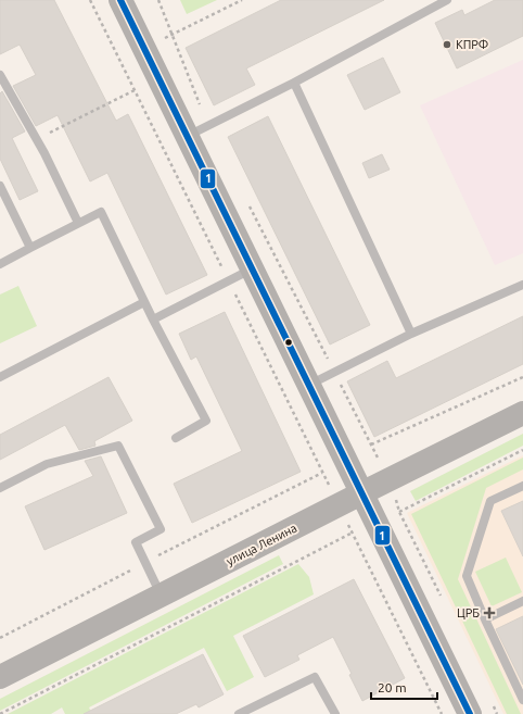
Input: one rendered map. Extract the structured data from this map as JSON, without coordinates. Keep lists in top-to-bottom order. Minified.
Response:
{"streets":{"main road":["улица Ленина"]},"places":{"other":["КПРФ"],"health":["ЦРБ"]},"lines":["transit line 1"],"scale_bar":"20 m"}
